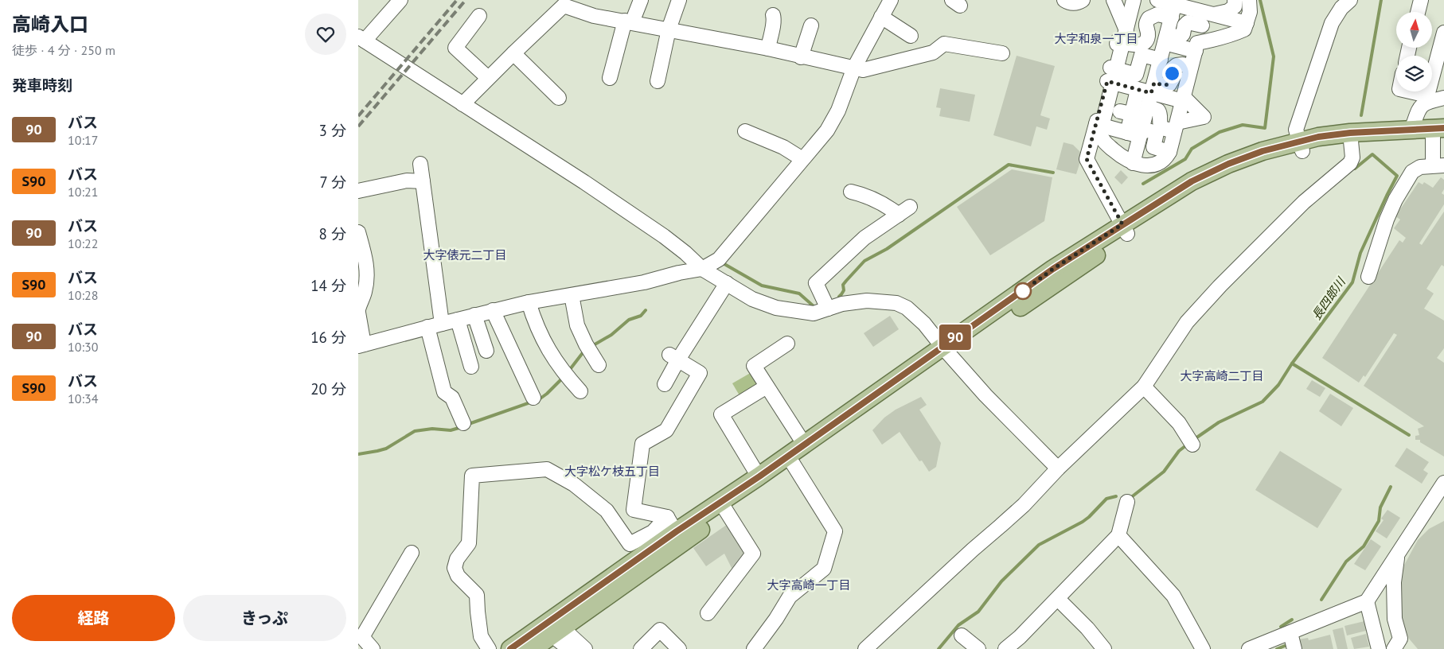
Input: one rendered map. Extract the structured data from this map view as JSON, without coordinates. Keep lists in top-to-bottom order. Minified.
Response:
{"districts":["大字和泉一丁目","大字俵元二丁目","大字高崎二丁目","大字松ケ枝五丁目","大字高崎一丁目"],"water":["長四郎川"],"lines":["bus line 90"],"north":"top","page":{"heading":[["高崎入口","徒歩 · 4 分 · 250 m"],"発車時刻"],"on_map":"90","list":[{"mark":"90","name":"バス","note":"10:17","value":"3 分"},{"mark":"S90","name":"バス","note":"10:21","value":"7 分"},{"mark":"90","name":"バス","note":"10:22","value":"8 分"},{"mark":"S90","name":"バス","note":"10:28","value":"14 分"},{"mark":"90","name":"バス","note":"10:30","value":"16 分"},{"mark":"S90","name":"バス","note":"10:34","value":"20 分"}],"buttons":["経路","きっぷ"]}}
